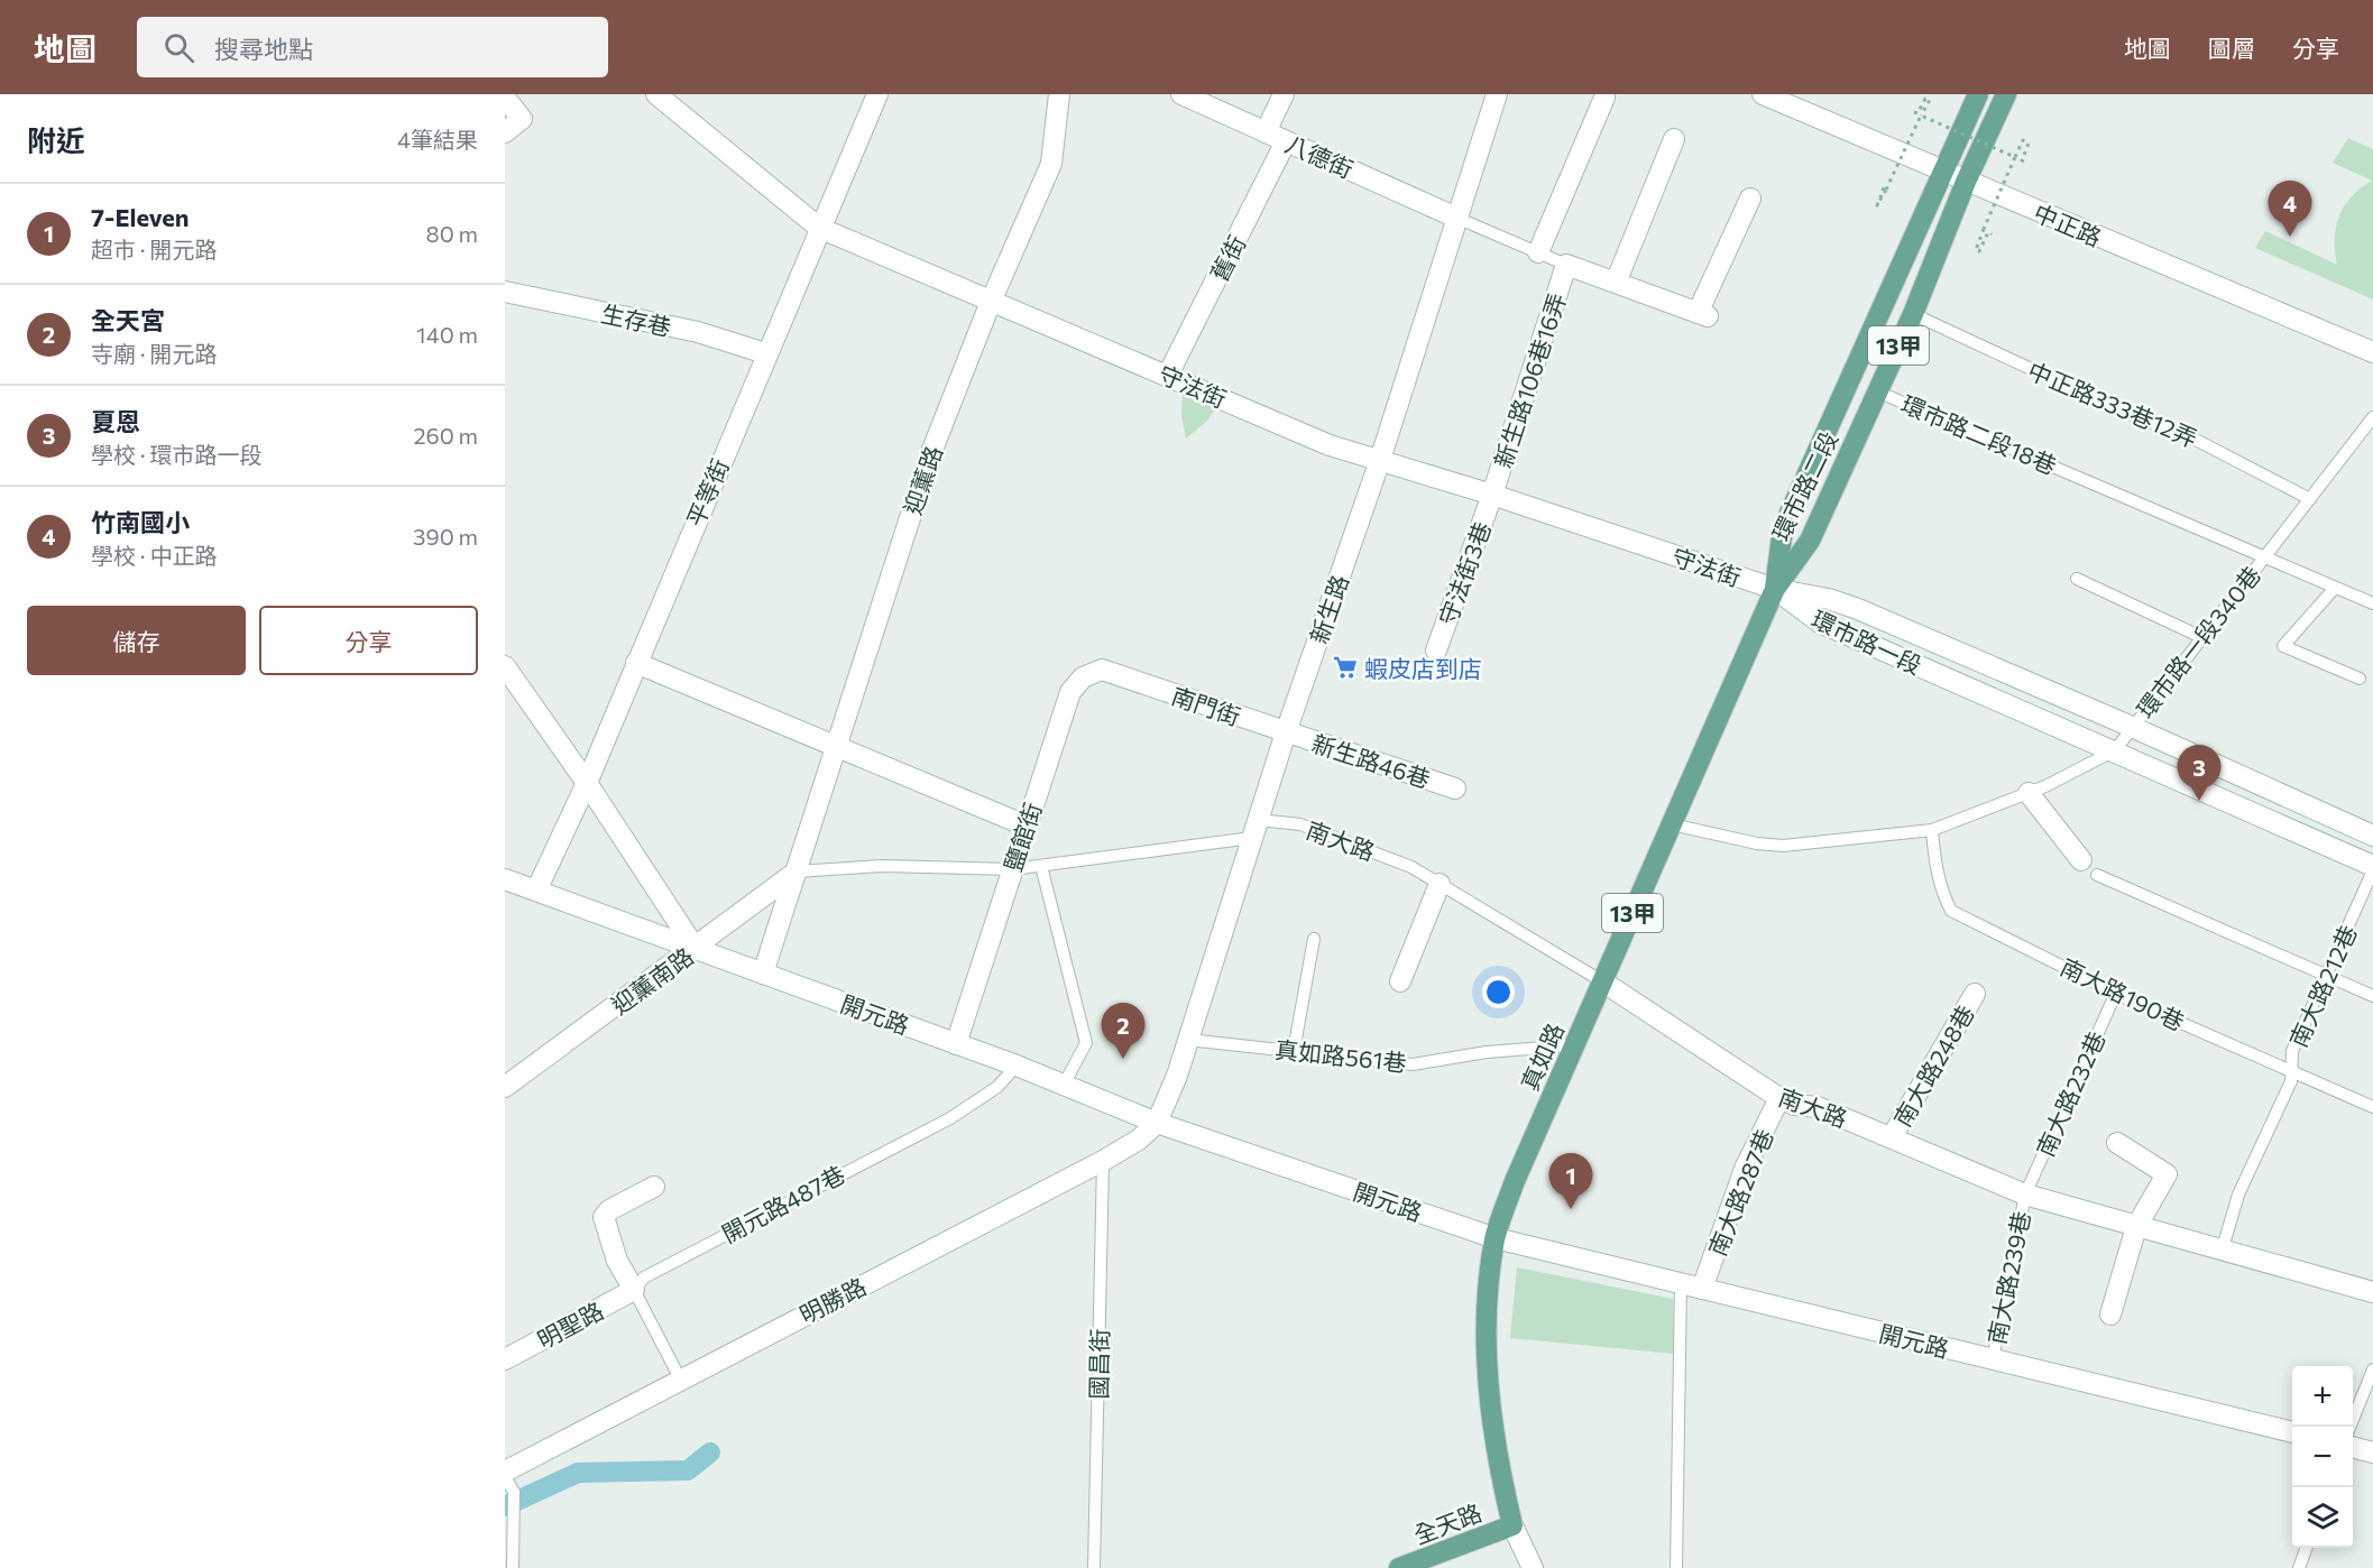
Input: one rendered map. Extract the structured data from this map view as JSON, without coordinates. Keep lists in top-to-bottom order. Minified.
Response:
{"streets":{"main road":["13甲","環市路二段","真如路","全天路"],"street":["八德街","中正路","舊街","生存巷","新生路106巷16弄","守法街","迎薰路","平等街","守法街3巷","新生路","環市路一段","南門街","新生路46巷","鹽館街","南大路","迎薰南路","開元路","南大路248巷","南大路287巷","明勝路","明聖路"],"lane":["中正路333巷12弄","環市路二段18巷","環市路一段340巷","南大路212巷","南大路190巷","真如路561巷","南大路232巷","開元路487巷","南大路239巷","國昌街"]},"crossings":[["八德街","舊街"],["八德街","新生路"],["中正路","環市路二段"],["舊街","守法街"],["生存巷","平等街"],["新生路106巷16弄","守法街"],["新生路106巷16弄","守法街3巷"],["守法街","迎薰路"],["守法街","環市路二段"],["守法街","平等街"],["守法街","守法街3巷"],["守法街","新生路"],["守法街","環市路一段"],["守法街","真如路"],["中正路333巷12弄","環市路二段"],["中正路333巷12弄","環市路一段340巷"],["環市路二段18巷","環市路二段"],["環市路二段18巷","環市路一段340巷"],["迎薰路","南大路"],["迎薰路","迎薰南路"],["迎薰路","開元路"],["環市路二段","環市路一段"],["環市路二段","真如路"],["平等街","開元路"],["新生路","南門街"],["新生路","新生路46巷"],["新生路","南大路"],["新生路","開元路"],["新生路","真如路561巷"],["新生路","明勝路"],["環市路一段","環市路一段340巷"],["環市路一段","南大路212巷"],["環市路一段","真如路"],["南門街","新生路46巷"],["南門街","鹽館街"],["鹽館街","南大路"],["鹽館街","開元路"],["南大路","迎薰南路"],["南大路","南大路212巷"],["南大路","真如路"],["南大路","南大路248巷"],["南大路","南大路232巷"],["南大路","南大路287巷"],["南大路","南大路239巷"],["迎薰南路","開元路"],["南大路212巷","南大路190巷"],["南大路190巷","南大路232巷"],["開元路","真如路"],["開元路","南大路287巷"],["開元路","開元路487巷"],["開元路","南大路239巷"],["開元路","明勝路"],["真如路561巷","真如路"],["真如路","全天路"],["南大路232巷","南大路239巷"],["開元路487巷","明聖路"],["明勝路","國昌街"]],"places":{"supermarket":["蝦皮店到店"]},"page":{"header":"地圖","search":"搜尋地點","nav":["地圖","圖層","分享"],"heading":["附近","4筆結果"],"pins":["4","3","2","1"],"list":[{"mark":"1","name":"7-Eleven","note":"超市 · 開元路","value":"80 m"},{"mark":"2","name":"全天宮","note":"寺廟 · 開元路","value":"140 m"},{"mark":"3","name":"夏恩","note":"學校 · 環市路一段","value":"260 m"},{"mark":"4","name":"竹南國小","note":"學校 · 中正路","value":"390 m"}],"buttons":["儲存","分享"],"map_buttons":["+","−"]}}
